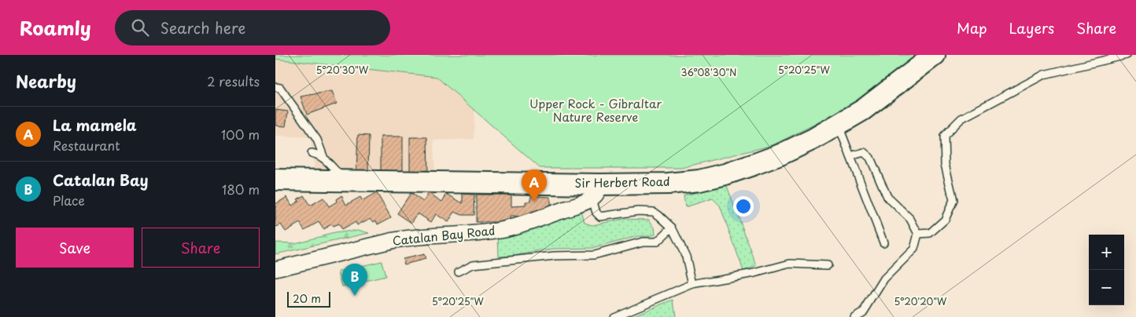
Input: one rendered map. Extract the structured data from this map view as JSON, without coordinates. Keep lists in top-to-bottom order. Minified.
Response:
{"streets":{"main road":["Sir Herbert Road"],"street":["Catalan Bay Road"]},"crossings":[["Sir Herbert Road","Catalan Bay Road"]],"parks":["Upper Rock - Gibraltar Nature Reserve"],"scale_bar":"20 m","page":{"header":"Roamly","search":"Search here","nav":["Map","Layers","Share"],"heading":["Nearby","2 results"],"list":[{"mark":"A","name":"La mamela","note":"Restaurant","value":"100 m"},{"mark":"B","name":"Catalan Bay","note":"Place","value":"180 m"}],"pins":["A","B"],"buttons":["Save","Share"],"map_buttons":["+","−"],"scale":"20 m"},"coordinates":["5°20'25\"W","5°20'30\"W","36°08'30\"N","5°20'20\"W"]}
